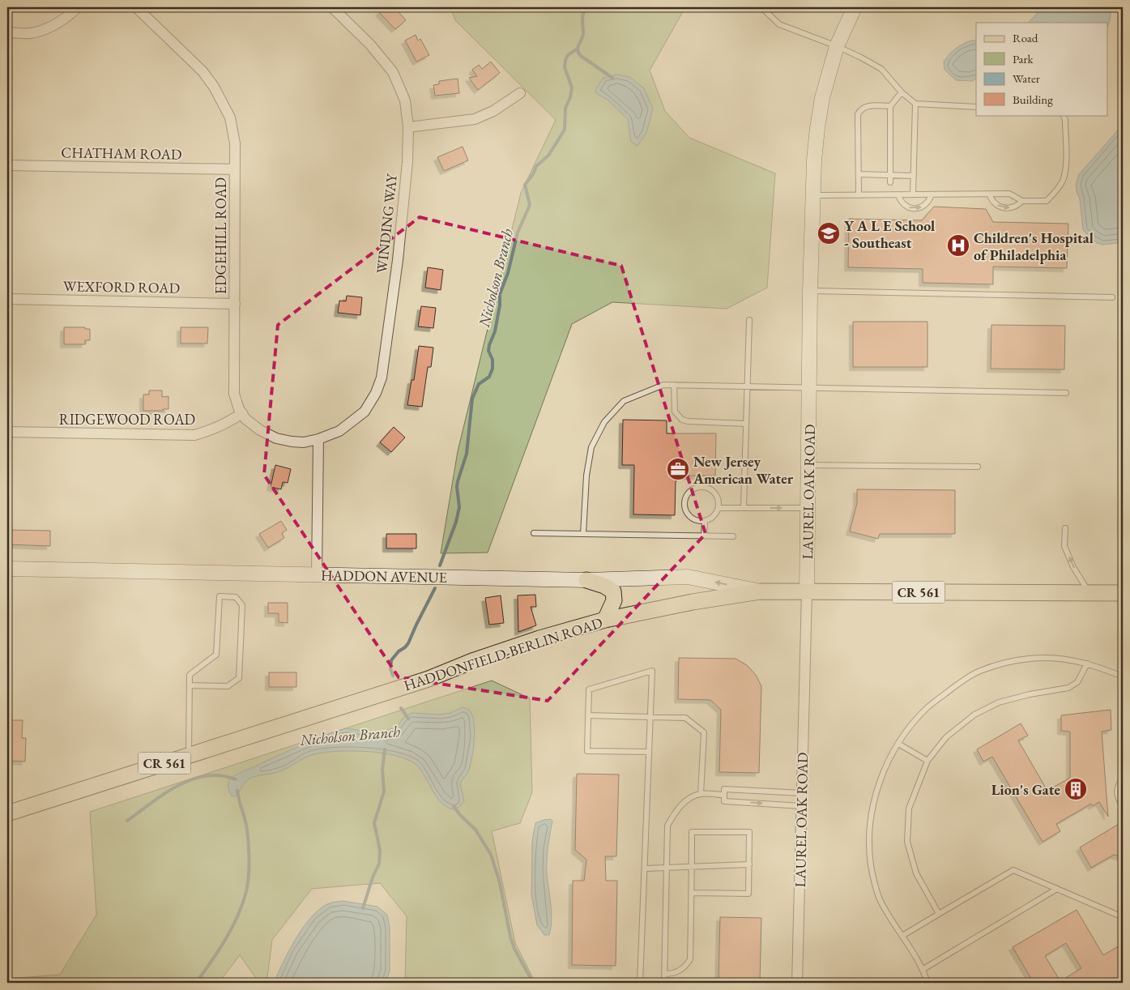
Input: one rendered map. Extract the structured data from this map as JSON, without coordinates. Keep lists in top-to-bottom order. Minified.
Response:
{"streets":{"main road":["CR 561","HADDONFIELD-BERLIN ROAD"],"street":["CHATHAM ROAD","WINDING WAY","EDGEHILL ROAD","WEXFORD ROAD","RIDGEWOOD ROAD","LAUREL OAK ROAD","HADDON AVENUE"]},"crossings":[["CHATHAM ROAD","EDGEHILL ROAD"],["WINDING WAY","EDGEHILL ROAD"],["EDGEHILL ROAD","WEXFORD ROAD"],["EDGEHILL ROAD","RIDGEWOOD ROAD"],["LAUREL OAK ROAD","HADDONFIELD-BERLIN ROAD"],["HADDON AVENUE","HADDONFIELD-BERLIN ROAD"],["CR 561","HADDONFIELD-BERLIN ROAD"]],"water":["Nicholson Branch"],"places":{"school or university":["Y A L E School - Southeast"],"hospital":["Children's Hospital of Philadelphia"],"office":["New Jersey American Water"],"building":["Lion's Gate"]},"legend":["Road","Park","Water","Building"]}
